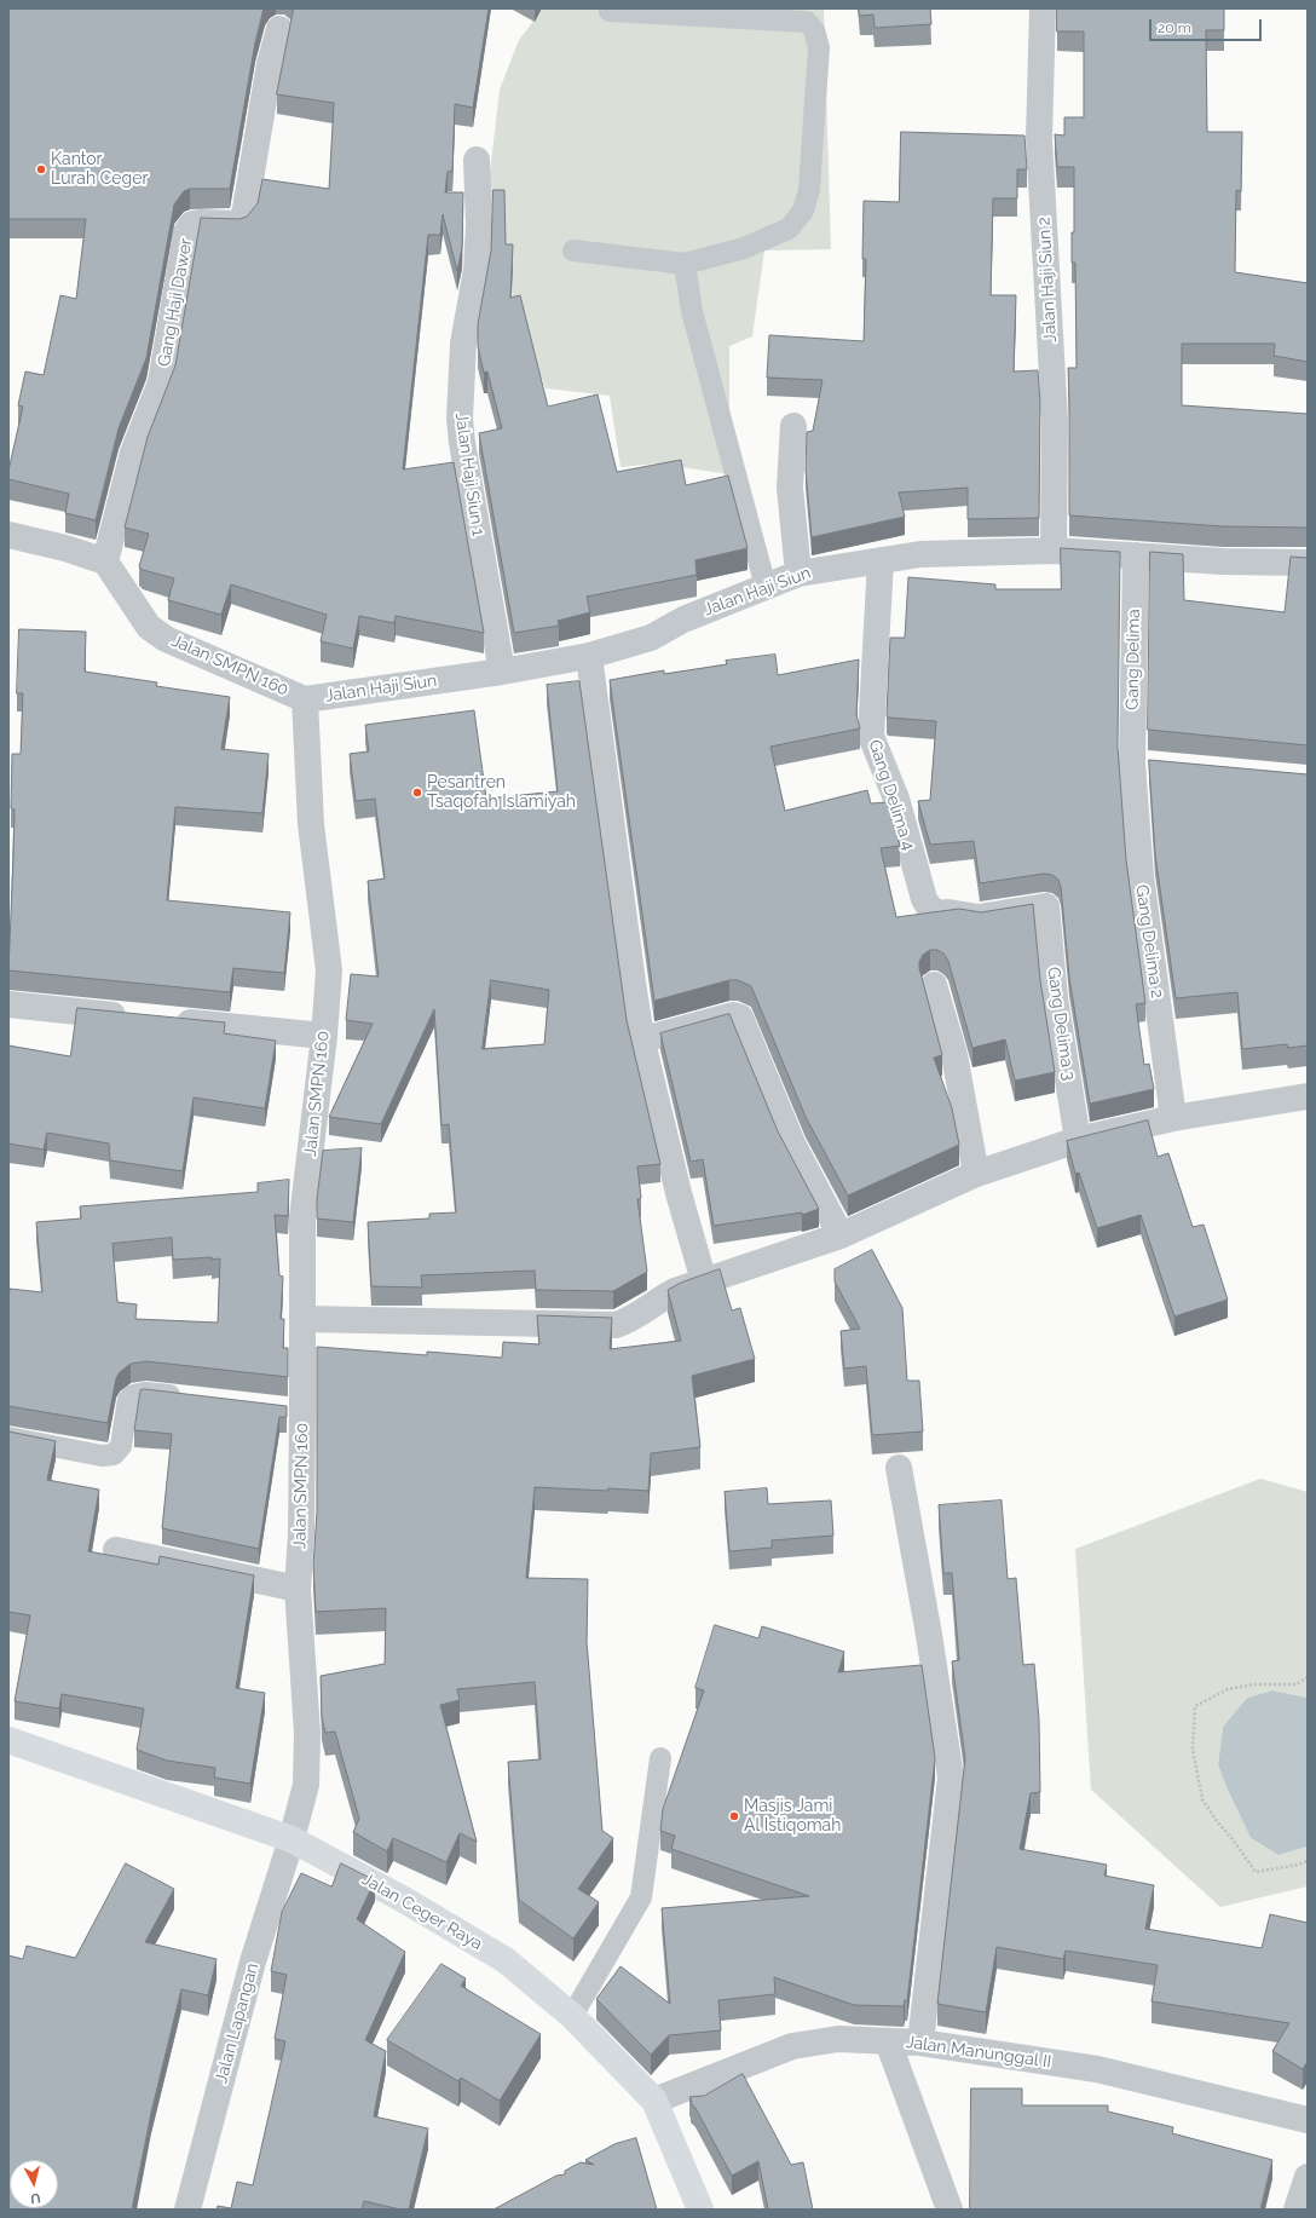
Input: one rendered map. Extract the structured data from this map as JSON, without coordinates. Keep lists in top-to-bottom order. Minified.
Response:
{"streets":{"main road":["Jalan Ceger Raya"],"street":["Jalan Haji Siun 2","Gang Haji Dawer","Jalan Haji Siun 1","Jalan Haji Siun","Gang Delima","Jalan SMPN 160","Gang Delima 4","Gang Delima 2","Gang Delima 3","Jalan Lapangan","Jalan Manunggal II"]},"crossings":[["Jalan Haji Siun 2","Jalan Haji Siun"],["Gang Haji Dawer","Jalan SMPN 160"],["Jalan Haji Siun 1","Jalan Haji Siun"],["Jalan Haji Siun","Gang Delima"],["Jalan Haji Siun","Jalan SMPN 160"],["Jalan Haji Siun","Gang Delima 4"],["Gang Delima","Gang Delima 2"],["Jalan SMPN 160","Jalan Ceger Raya"],["Jalan SMPN 160","Jalan Lapangan"],["Gang Delima 4","Gang Delima 3"],["Jalan Ceger Raya","Jalan Lapangan"],["Jalan Ceger Raya","Jalan Manunggal II"]],"places":["Kantor Lurah Ceger","Pesantren Tsaqofah Islamiyah","Masjis Jami Al Istiqomah"],"scale_bar":"20 m","north":"bottom"}
